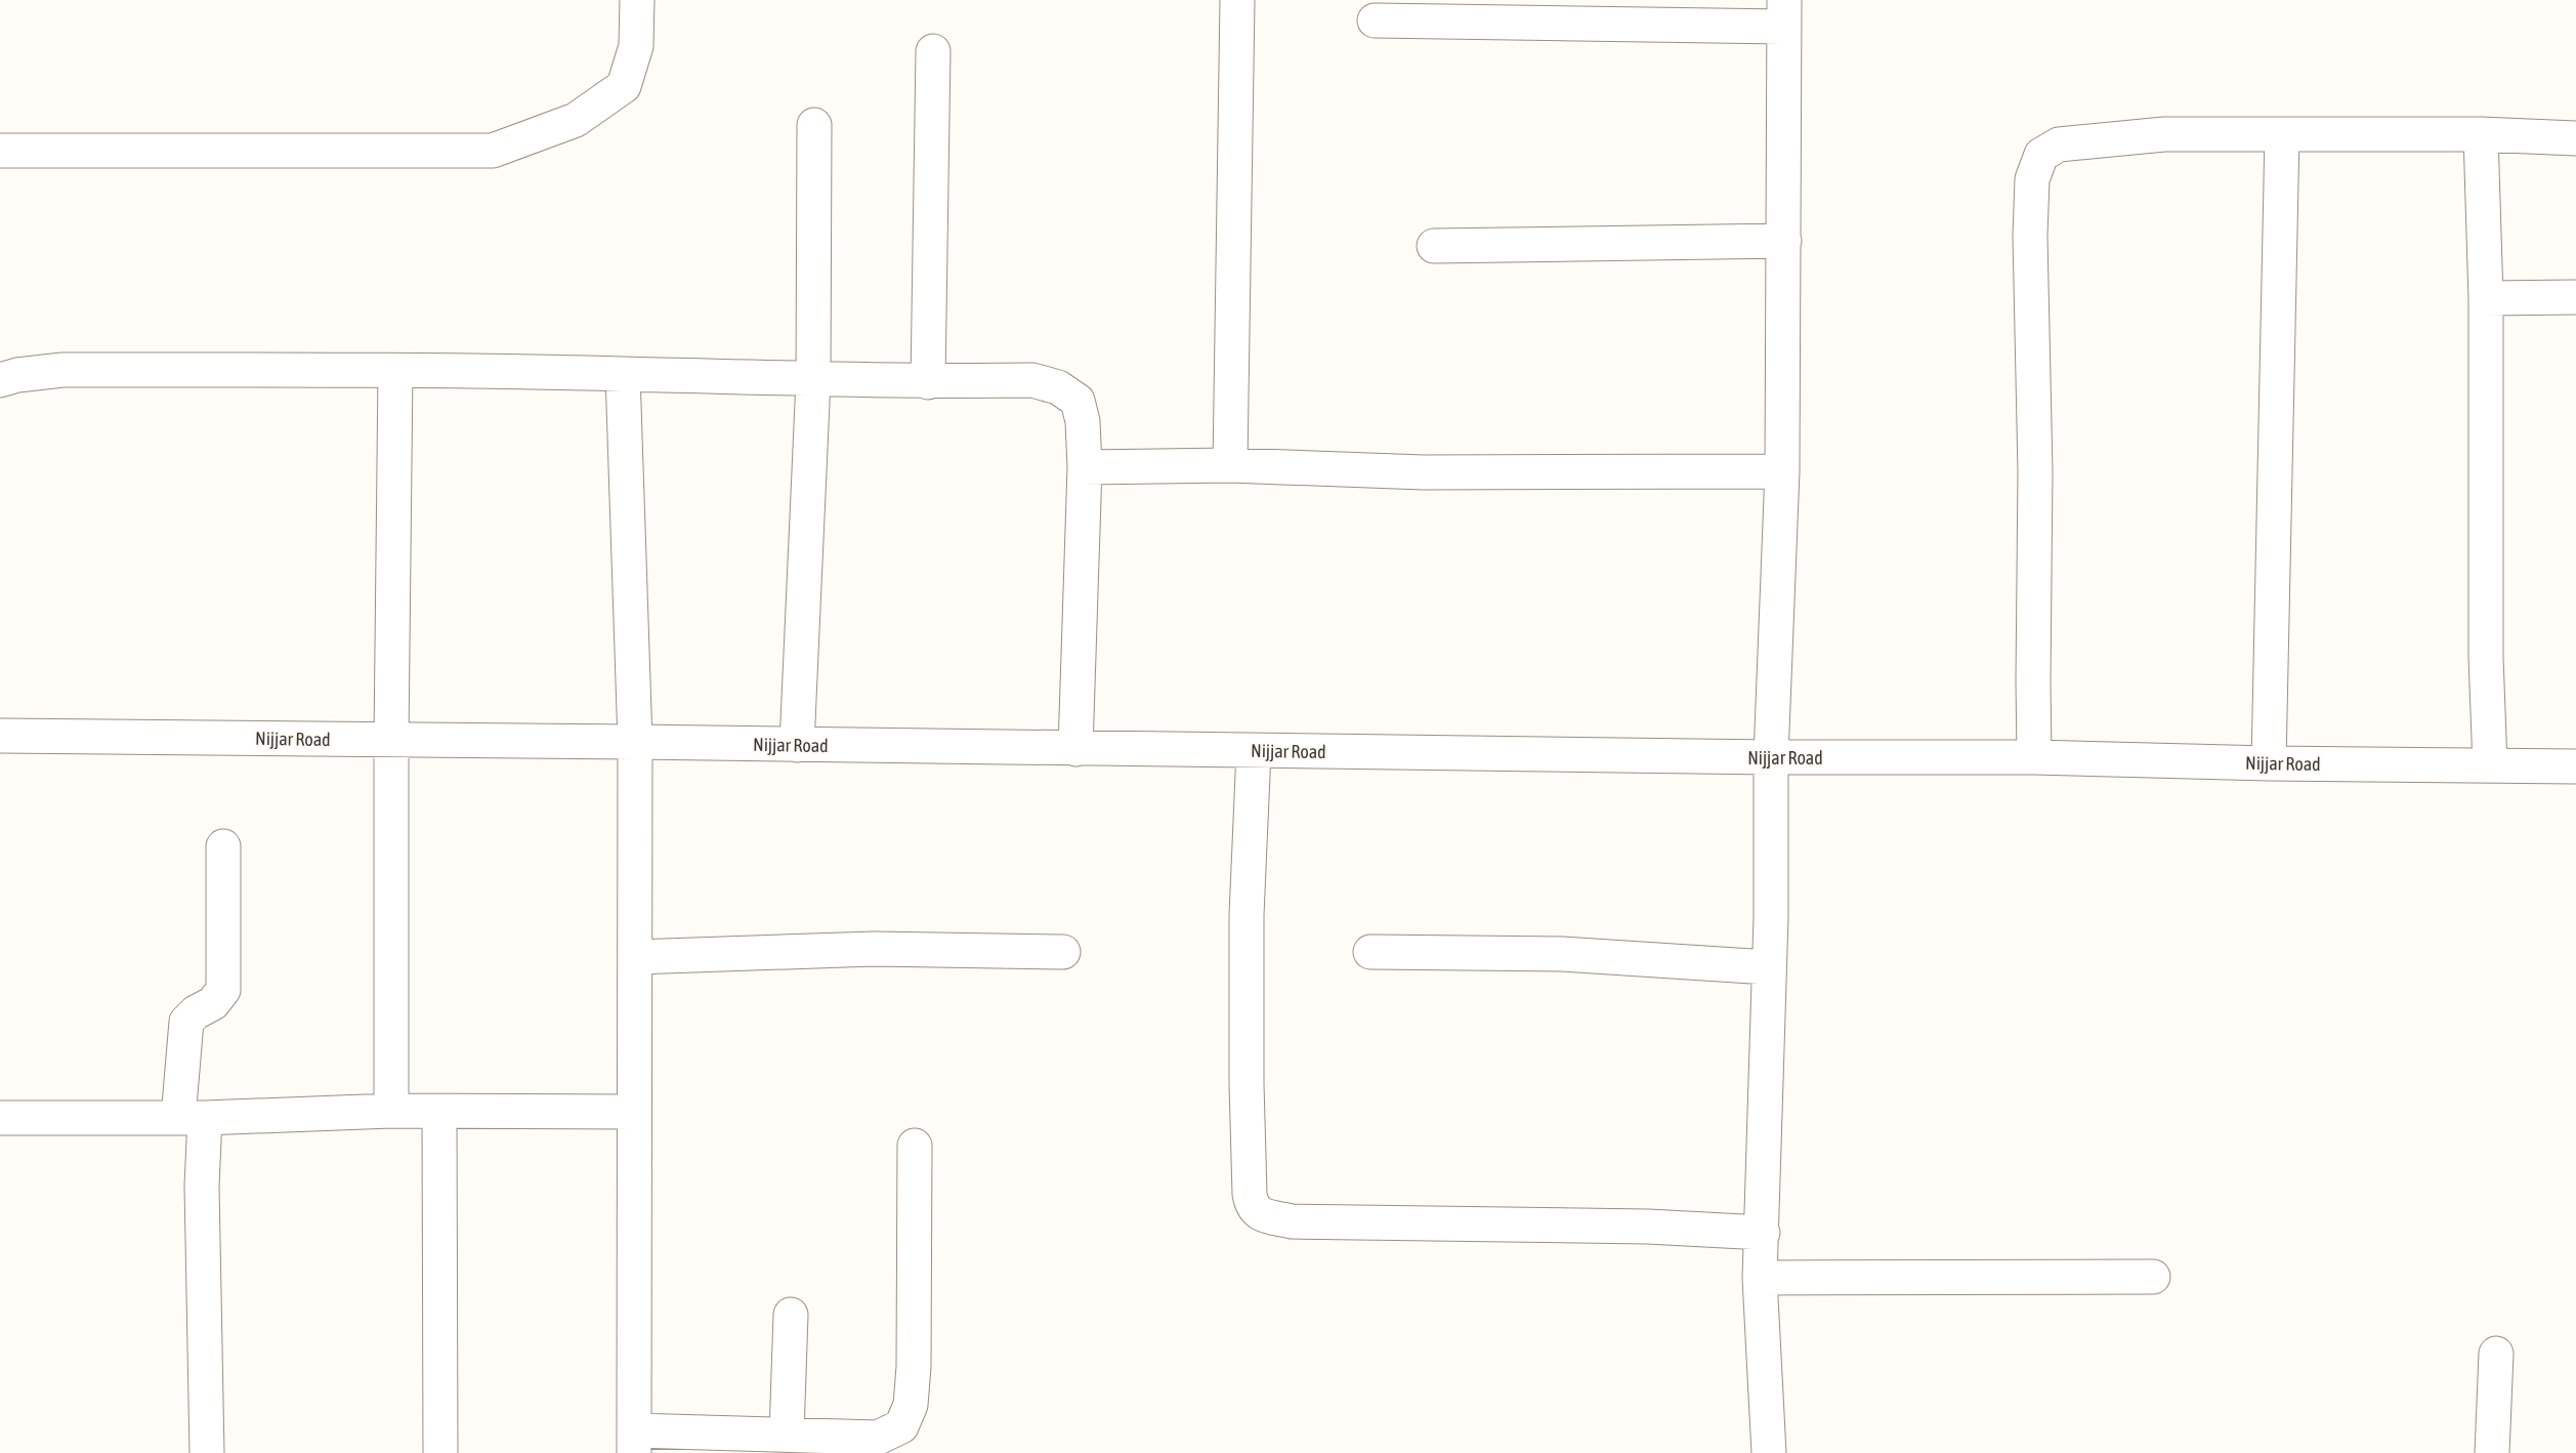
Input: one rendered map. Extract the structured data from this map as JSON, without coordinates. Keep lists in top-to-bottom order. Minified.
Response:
{"streets":{"street":["Nijjar Road"]}}
